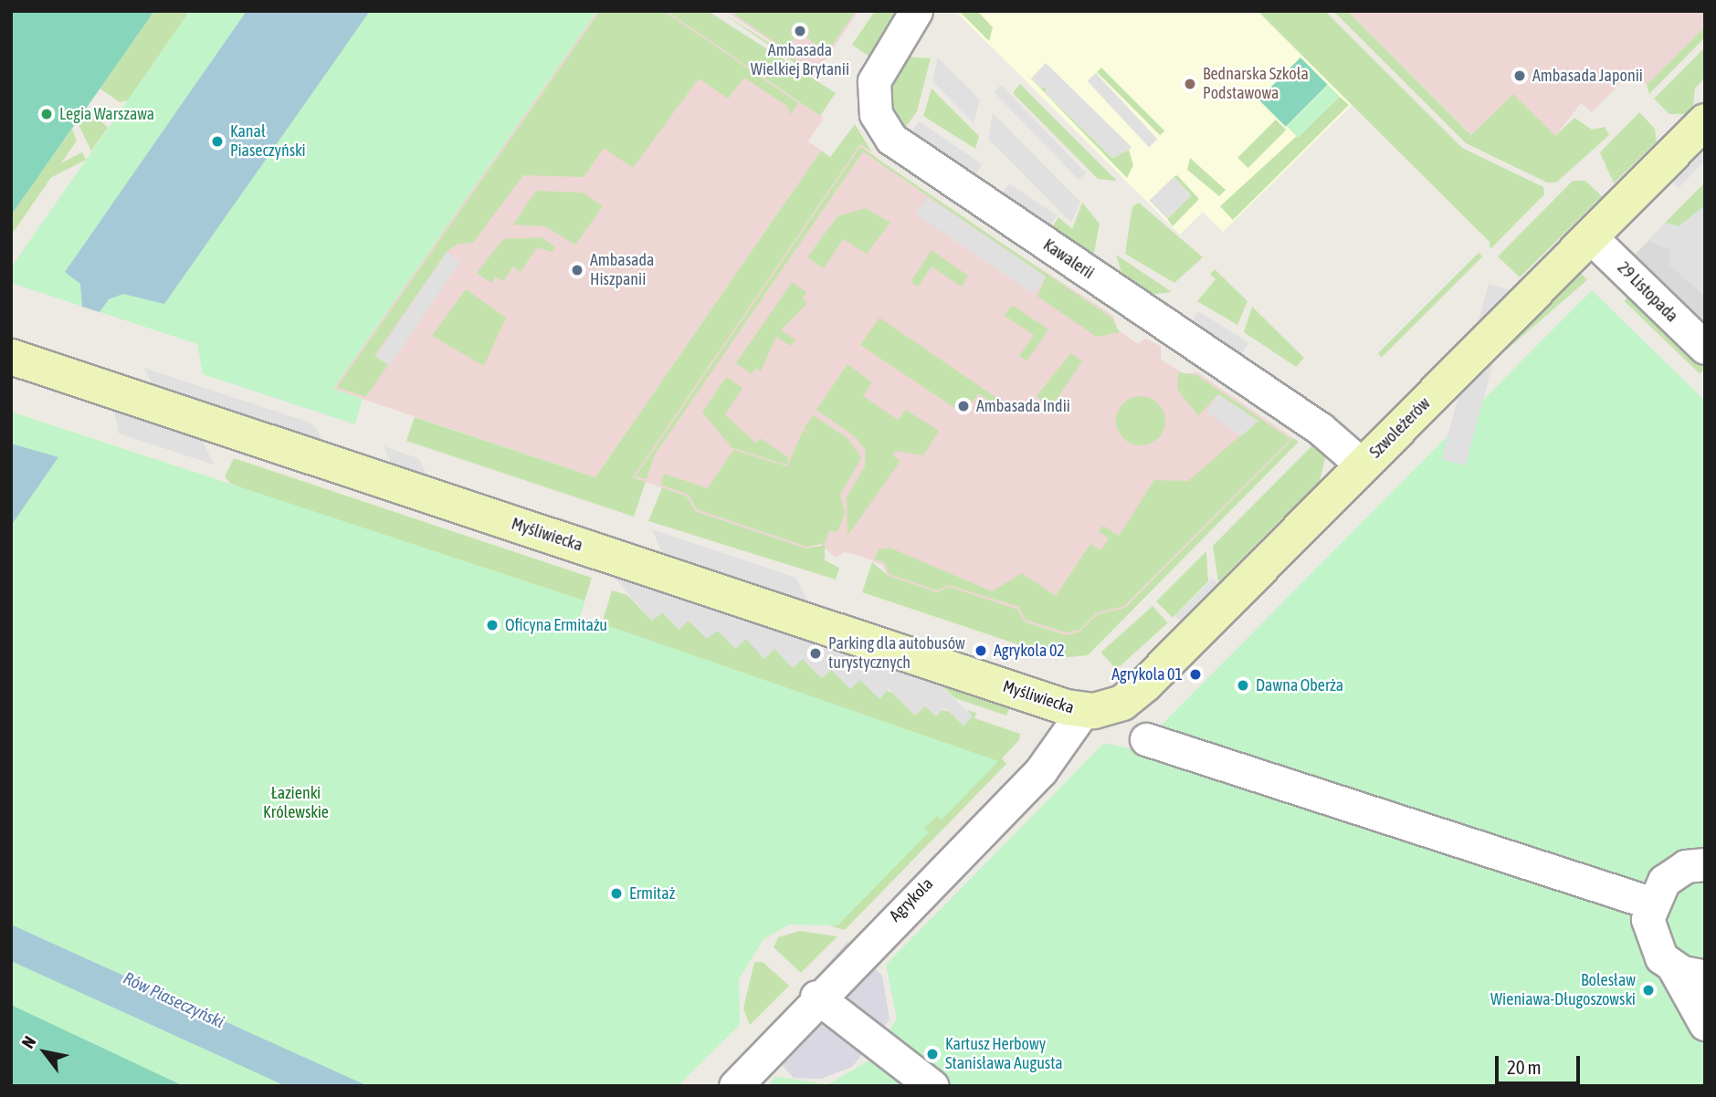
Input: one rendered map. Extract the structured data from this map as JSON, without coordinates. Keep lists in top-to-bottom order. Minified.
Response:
{"streets":{"street":["Kawalerii","29 Listopada","Szwoleżerów","Myśliwiecka","Agrykola"]},"crossings":[["Kawalerii","Szwoleżerów"],["29 Listopada","Szwoleżerów"],["Szwoleżerów","Myśliwiecka"],["Szwoleżerów","Agrykola"],["Myśliwiecka","Agrykola"]],"water":["Rów Piaseczyński"],"parks":["Łazienki Królewskie"],"places":["Ambasada Wielkiej Brytanii","Ambasada Japonii","Bednarska Szkoła Podstawowa","Legia Warszawa","Kanał Piaseczyński","Ambasada Hiszpanii","Ambasada Indii","Oficyna Ermitażu","Agrykola 02","Parking dla autobusów turystycznych","Agrykola 01","Dawna Oberża","Ermitaż","Bolesław Wieniawa-Długoszowski","Kartusz Herbowy Stanisława Augusta"],"scale_bar":"20 m","north":"top left"}
